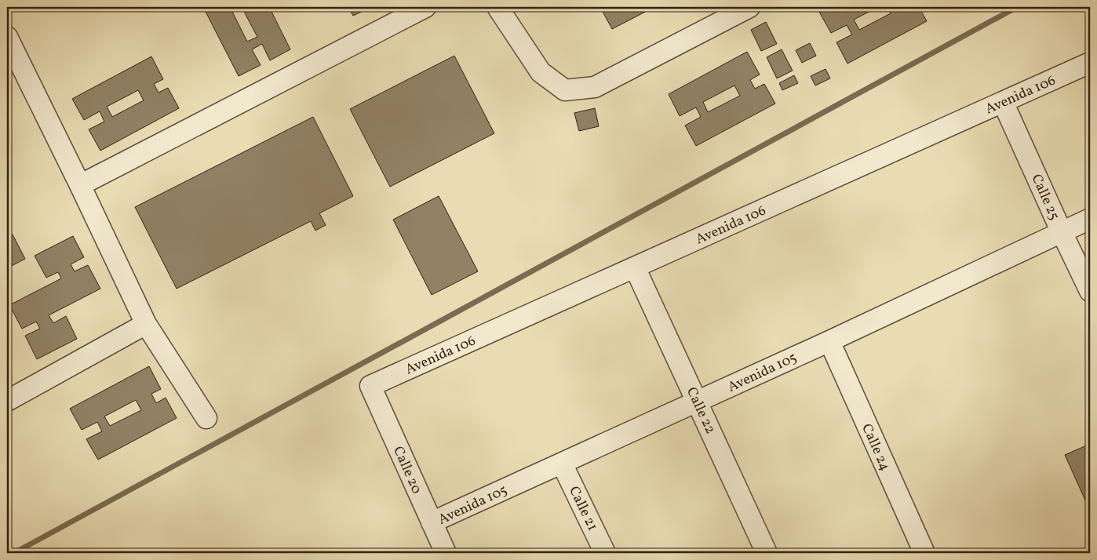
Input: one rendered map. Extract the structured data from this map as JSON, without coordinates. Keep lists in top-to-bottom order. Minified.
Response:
{"streets":{"street":["Avenida 106","Calle 25","Avenida 105","Calle 22","Calle 24","Calle 20","Calle 21"]},"crossings":[["Avenida 106","Calle 25"],["Avenida 106","Calle 22"],["Avenida 106","Calle 20"],["Calle 25","Avenida 105"],["Avenida 105","Calle 22"],["Avenida 105","Calle 24"],["Avenida 105","Calle 20"],["Avenida 105","Calle 21"]]}
